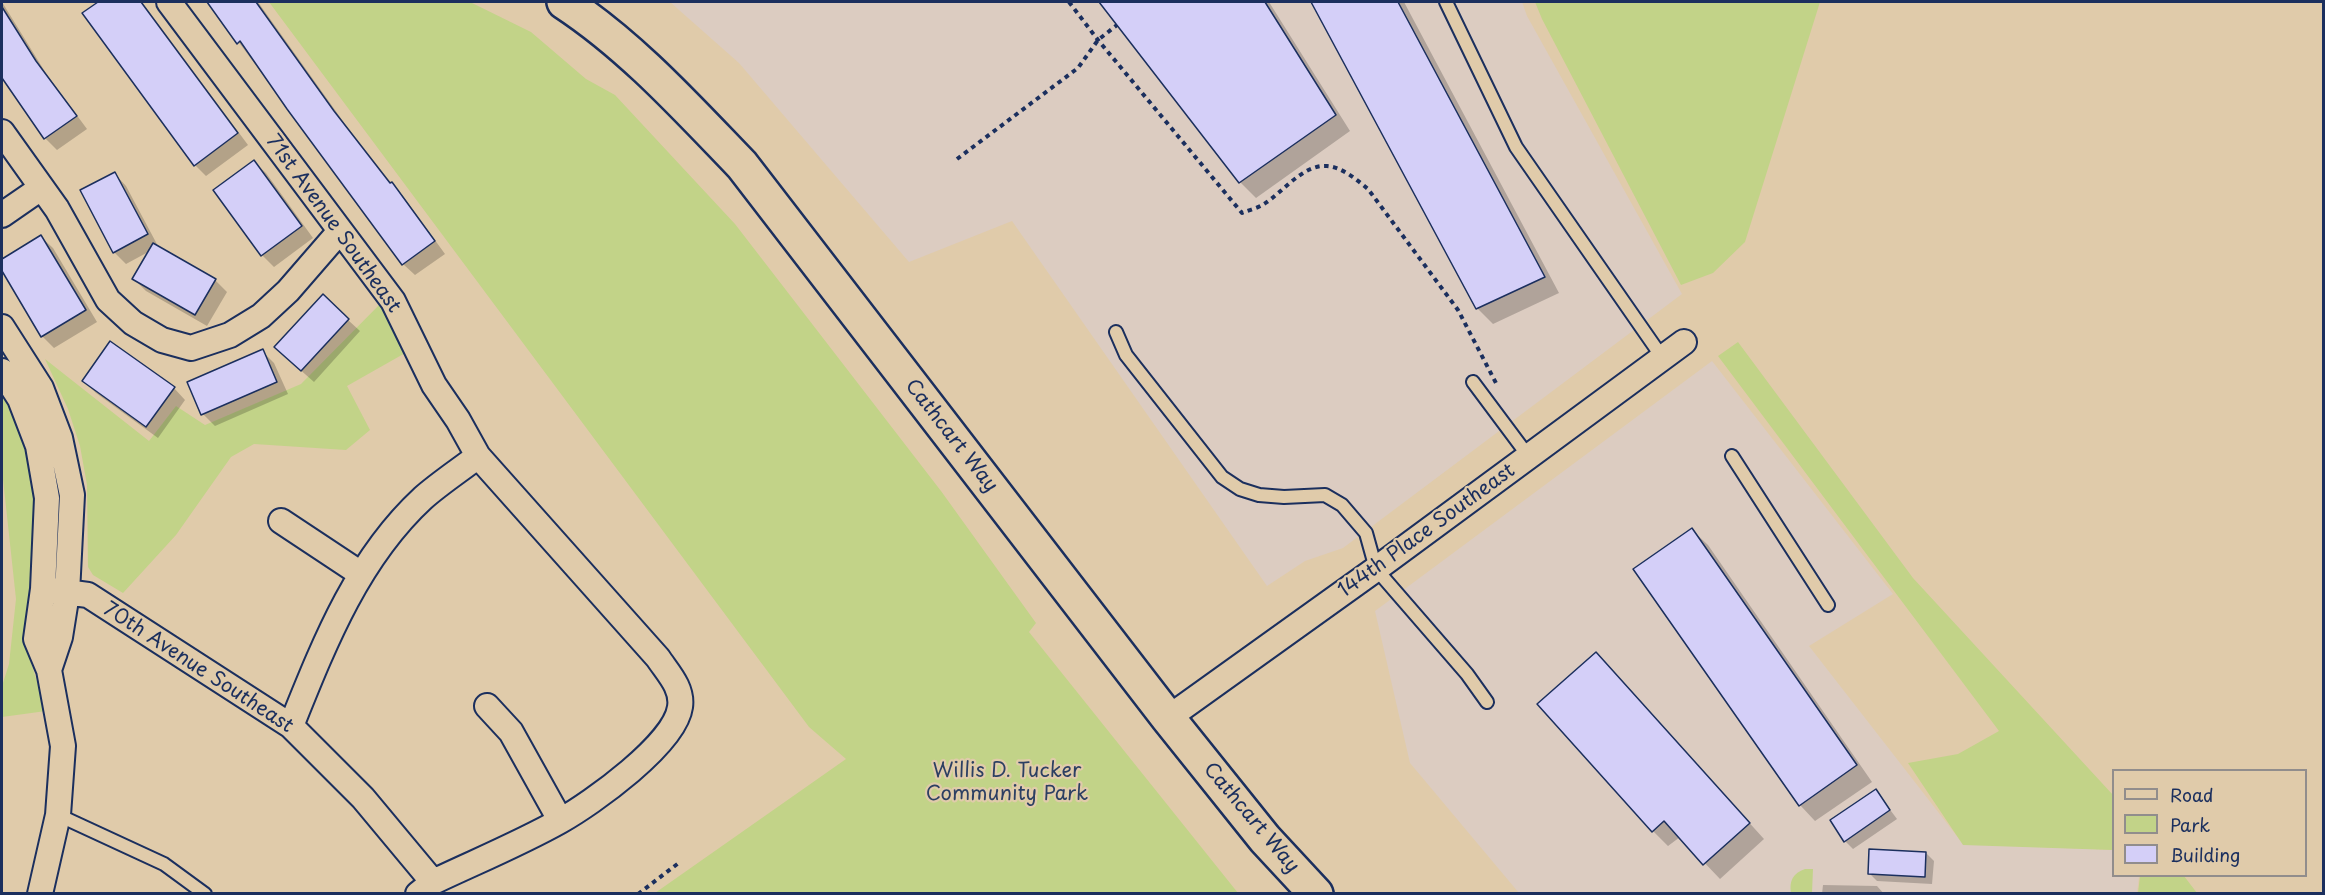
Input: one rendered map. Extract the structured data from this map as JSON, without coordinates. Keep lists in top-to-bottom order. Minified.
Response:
{"streets":{"main road":["Cathcart Way"],"street":["71st Avenue Southeast","144th Place Southeast","70th Avenue Southeast"]},"crossings":[["Cathcart Way","144th Place Southeast"]],"parks":["Willis D. Tucker Community Park"],"legend":["Road","Park","Building"]}
